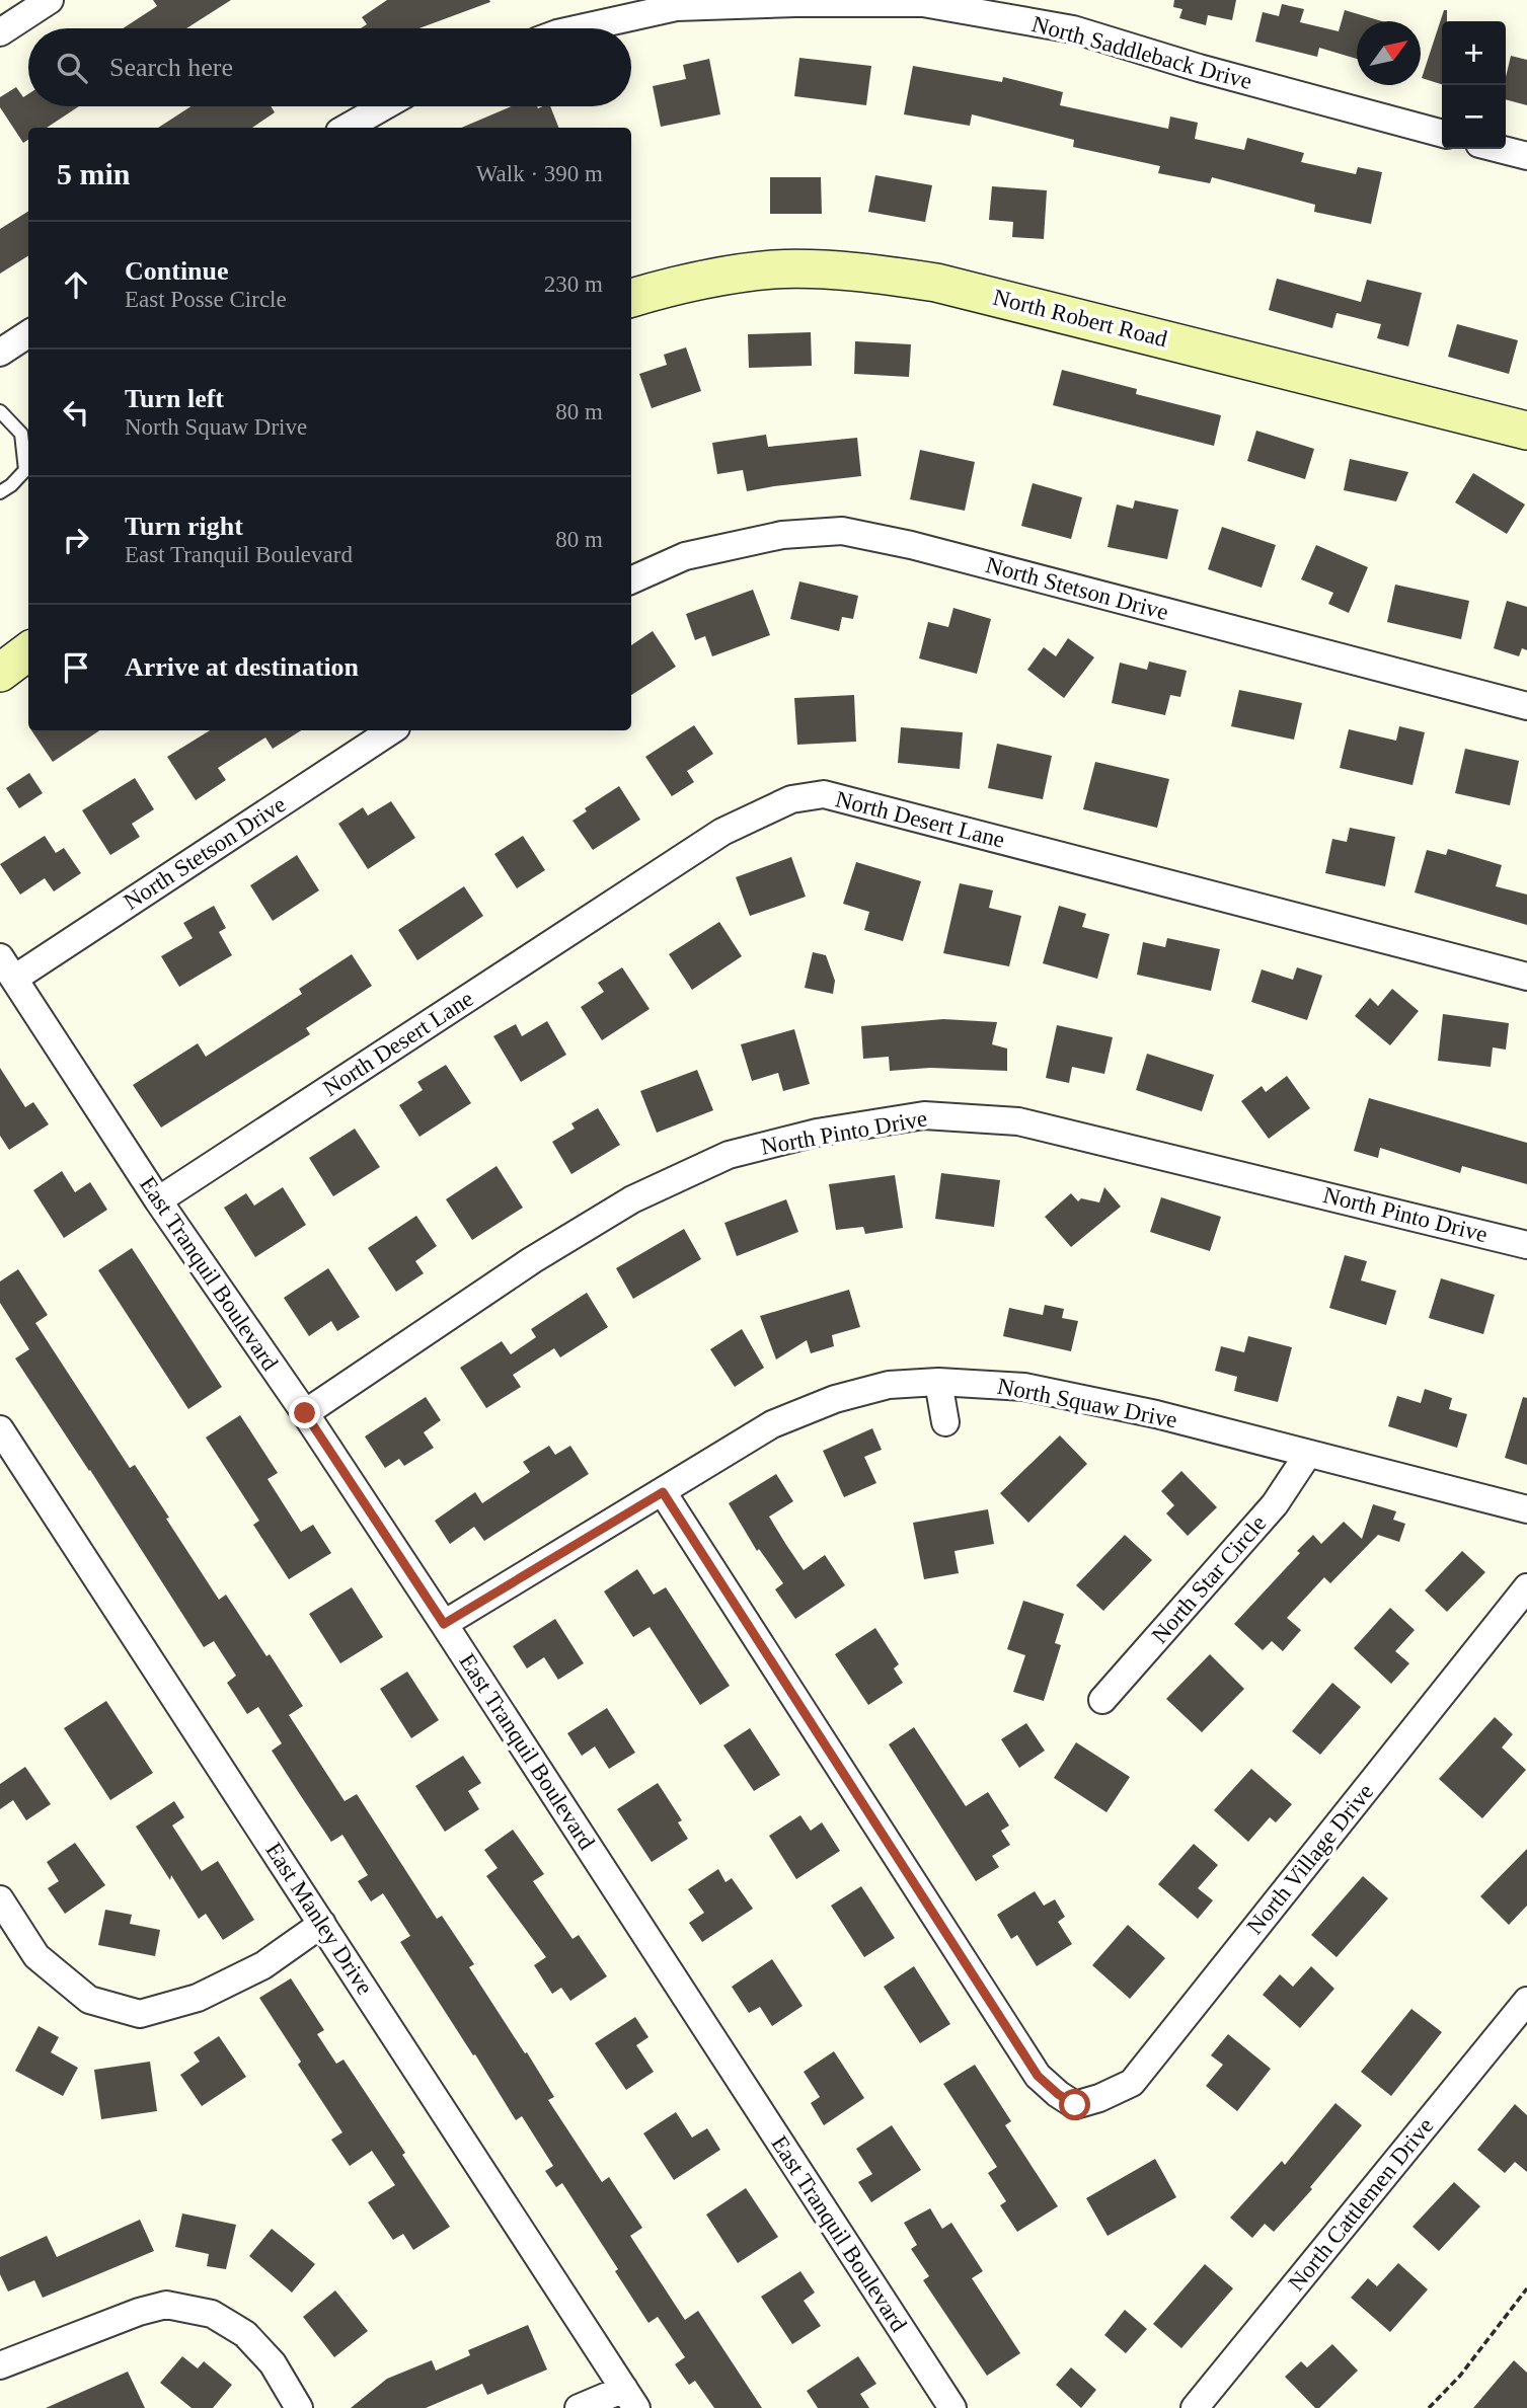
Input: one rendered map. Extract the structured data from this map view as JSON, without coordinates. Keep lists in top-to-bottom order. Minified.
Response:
{"streets":{"main road":["North Robert Road"],"street":["North Saddleback Drive","North Stetson Drive","North Desert Lane","North Pinto Drive","East Tranquil Boulevard","North Squaw Drive","North Star Circle","North Village Drive","East Manley Drive","North Cattlemen Drive"]},"crossings":[["North Stetson Drive","East Tranquil Boulevard"],["North Desert Lane","East Tranquil Boulevard"],["North Pinto Drive","East Tranquil Boulevard"],["East Tranquil Boulevard","North Squaw Drive"],["North Squaw Drive","North Star Circle"],["North Squaw Drive","North Village Drive"]],"north":"top right","page":{"map_buttons":["+","−"],"search":"Search here","heading":["5 min","Walk · 390 m"],"list":[["Continue","East Posse Circle","230 m"],["Turn left","North Squaw Drive","80 m"],["Turn right","East Tranquil Boulevard","80 m"],"Arrive at destination"]}}
